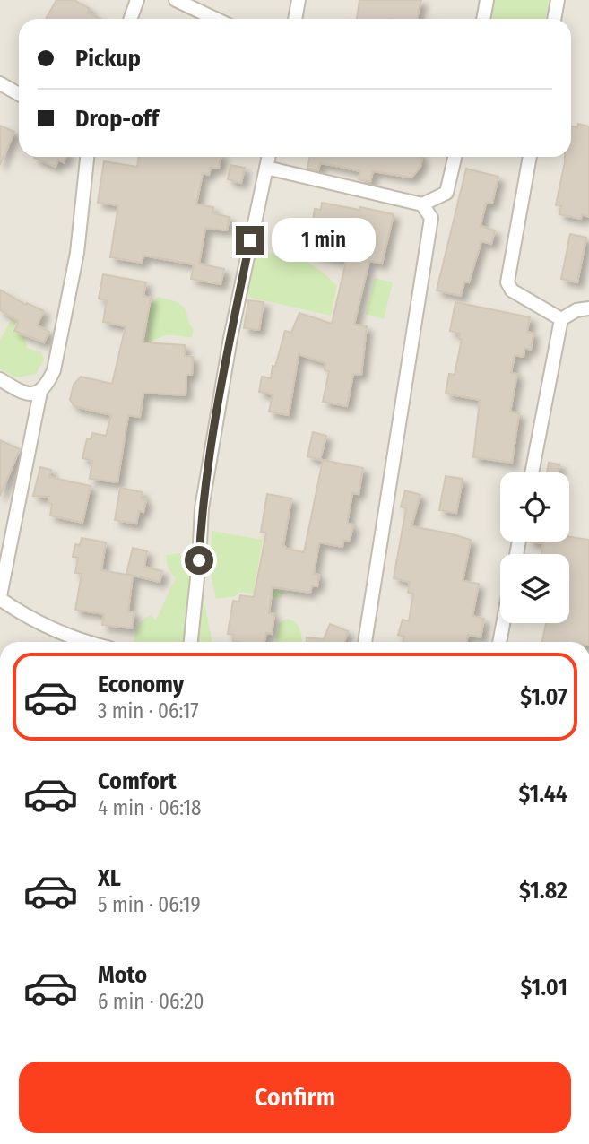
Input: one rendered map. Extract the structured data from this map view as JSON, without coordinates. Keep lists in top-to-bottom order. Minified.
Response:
{"page":{"banner":["Pickup","Drop-off"],"bubble":"1 min","list":[{"name":"Economy","note":"3 min · 06:17","value":"$1.07"},{"name":"Comfort","note":"4 min · 06:18","value":"$1.44"},{"name":"XL","note":"5 min · 06:19","value":"$1.82"},{"name":"Moto","note":"6 min · 06:20","value":"$1.01"}],"buttons":"Confirm"}}
